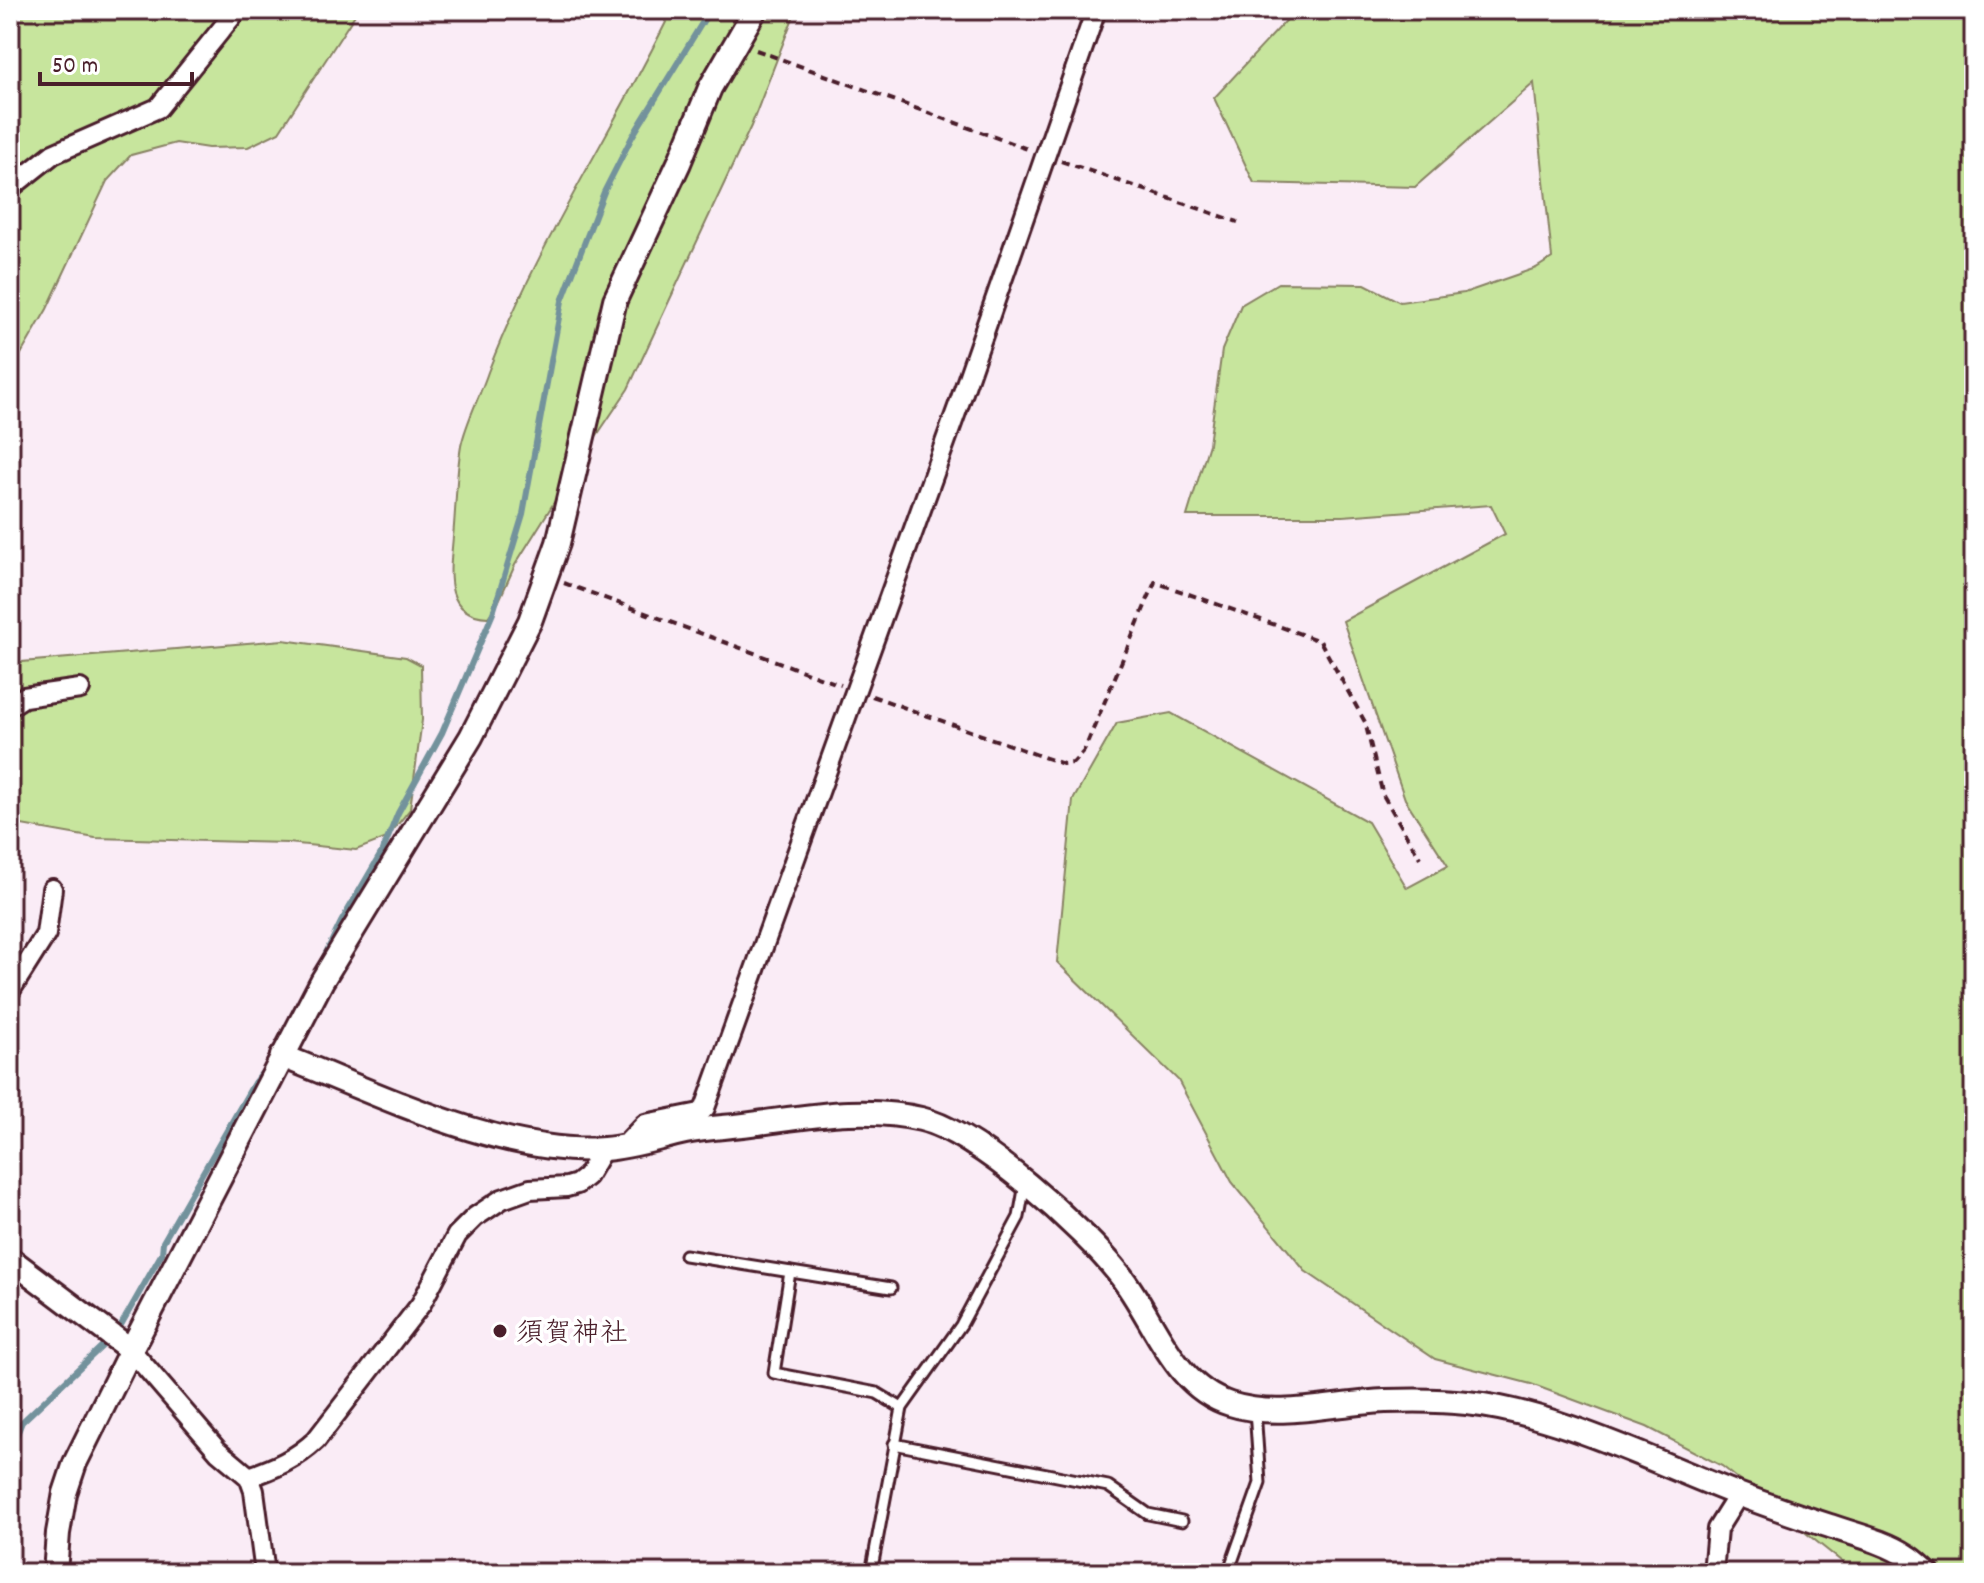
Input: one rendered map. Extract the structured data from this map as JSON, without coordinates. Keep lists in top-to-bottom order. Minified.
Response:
{"places":["須賀神社"],"scale_bar":"50 m"}
